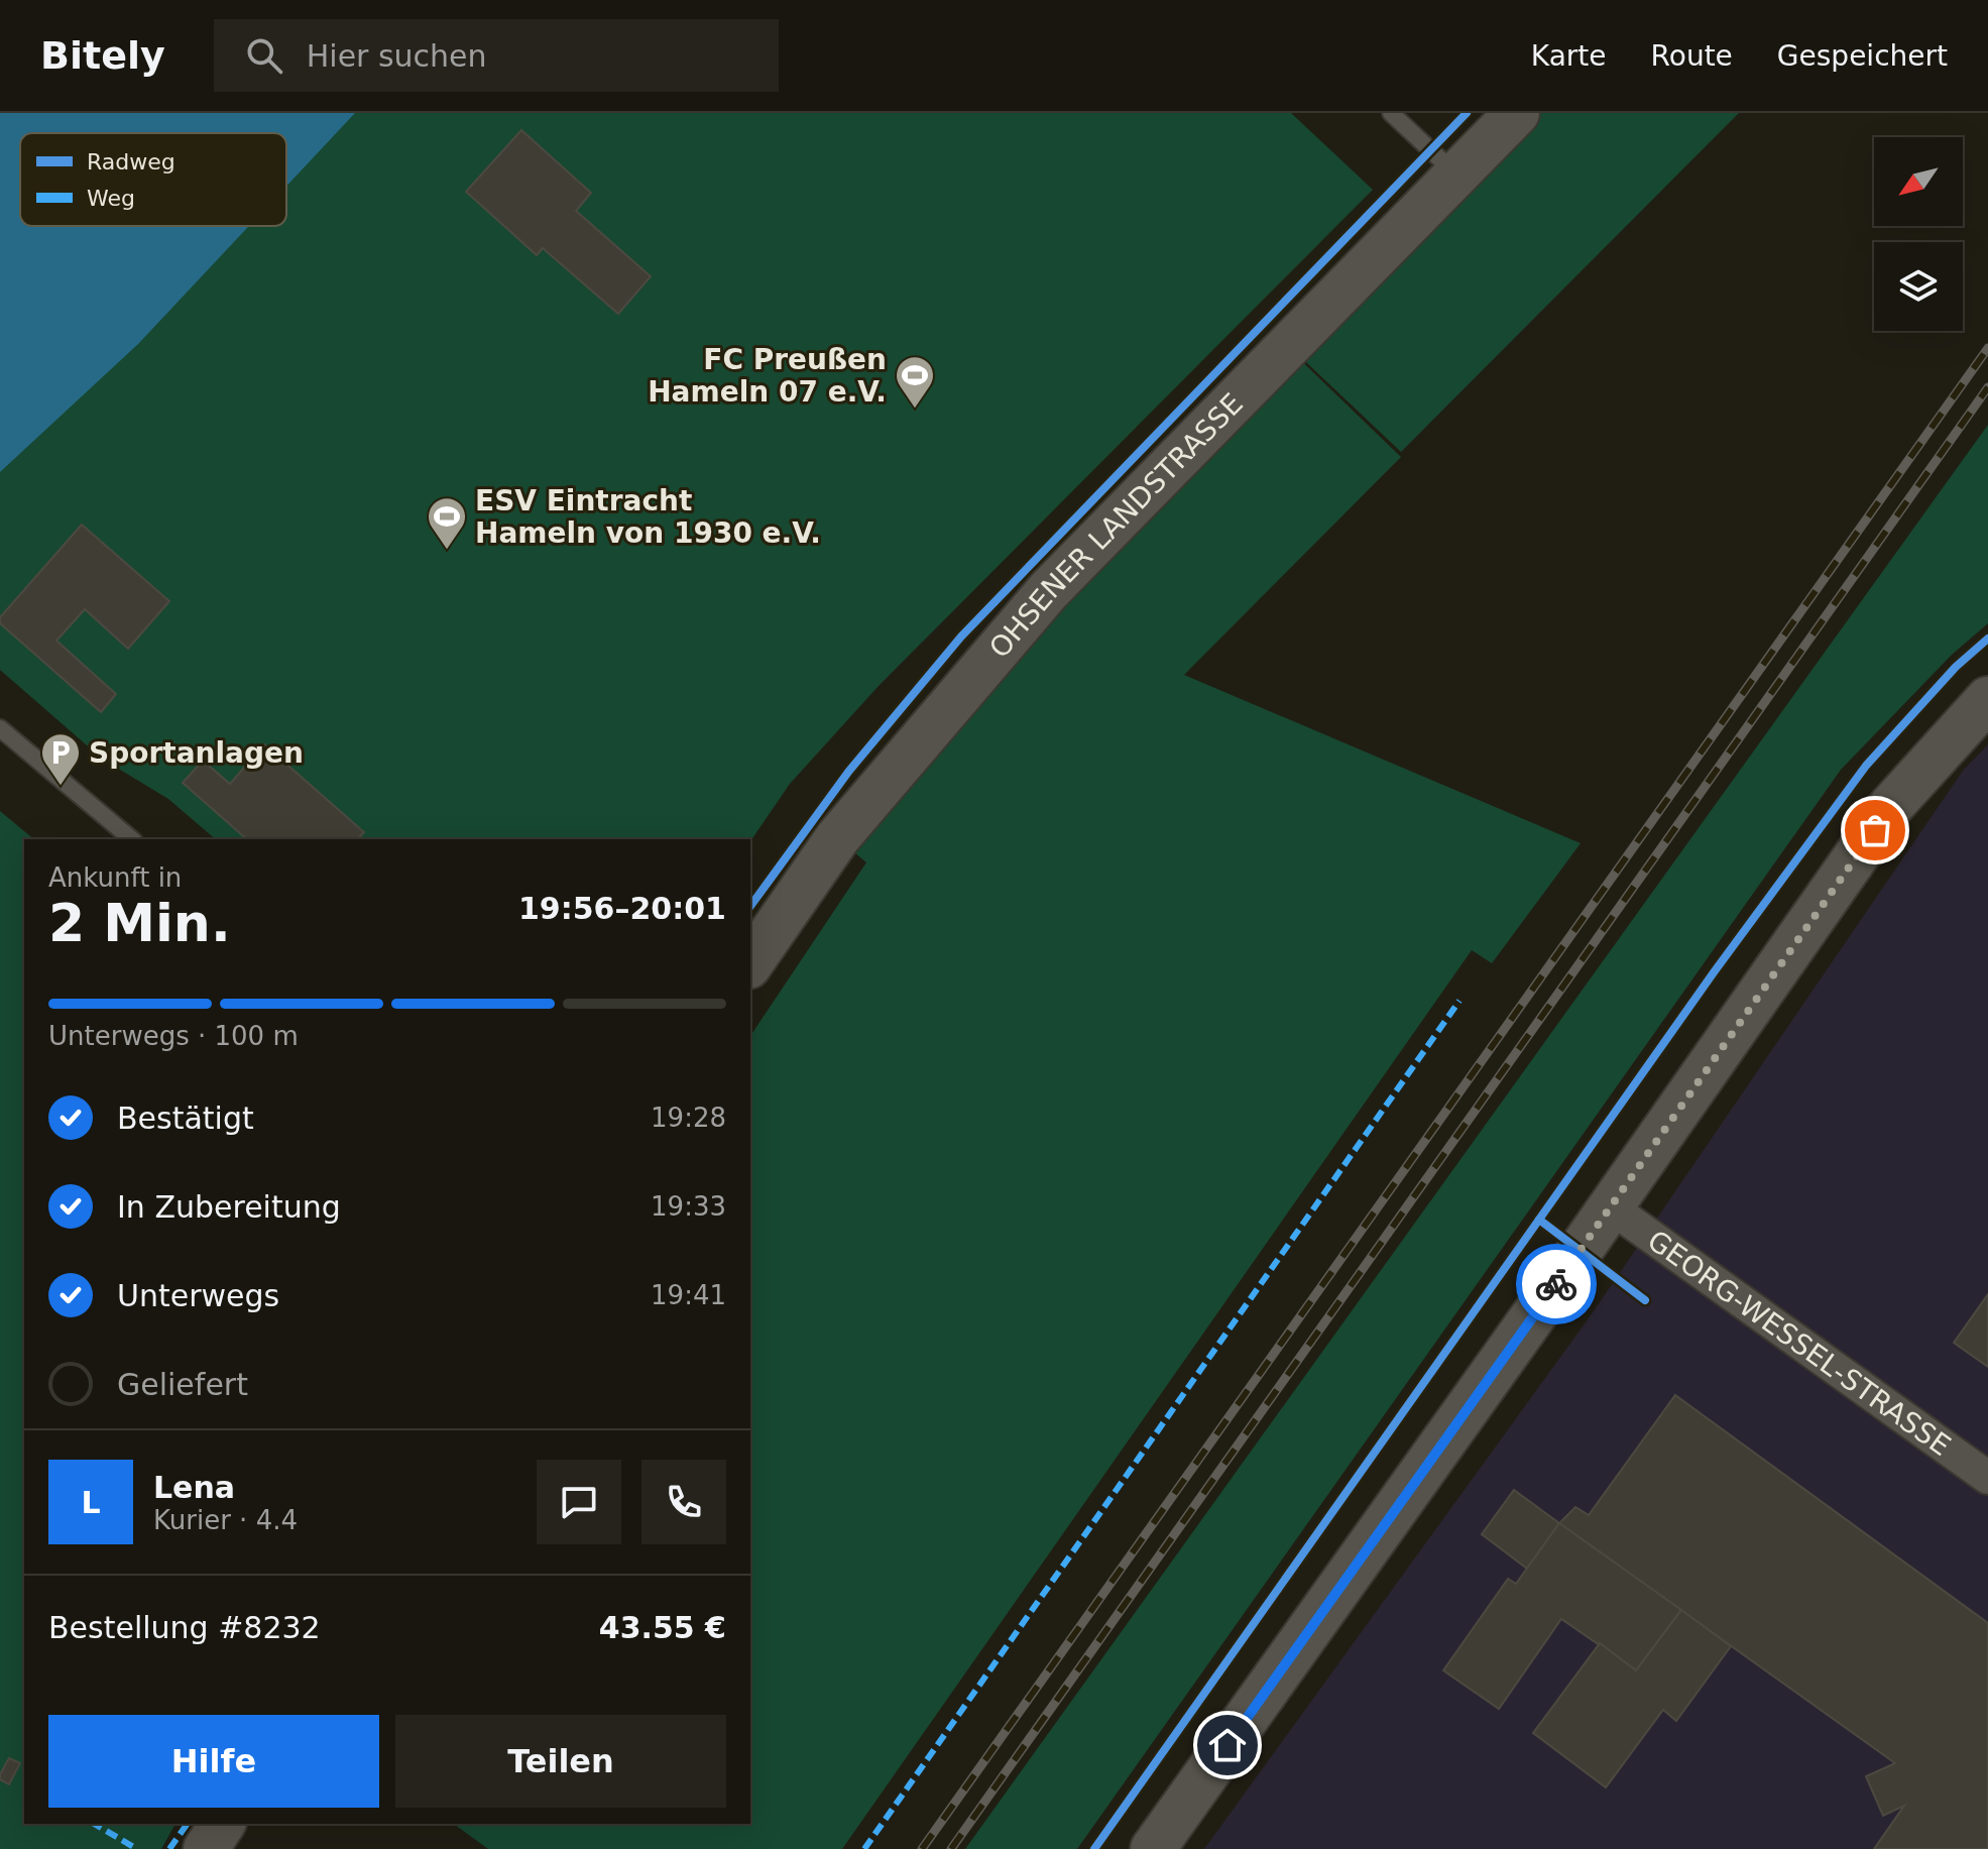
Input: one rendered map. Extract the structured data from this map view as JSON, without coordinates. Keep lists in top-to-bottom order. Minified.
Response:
{"streets":{"main road":["OHSENER LANDSTRASSE"],"street":["GEORG-WESSEL-STRASSE"]},"places":{"sports":["FC Preußen Hameln 07 e.V.","ESV Eintracht Hameln von 1930 e.V."],"parking":["Sportanlagen"]},"legend":["Radweg","Weg"],"north":"bottom left","page":{"header":"Bitely","search":"Hier suchen","nav":["Karte","Route","Gespeichert"],"heading":["2 Min.","Ankunft in","19:56–20:01"],"panel":["Lena","Kurier · 4.4","Bestellung #8232","43.55 €"],"bar":"Unterwegs · 100 m","list":[["Bestätigt","19:28"],["In Zubereitung","19:33"],["Unterwegs","19:41"],"Geliefert"],"round":"L","buttons":["Hilfe","Teilen"]}}
